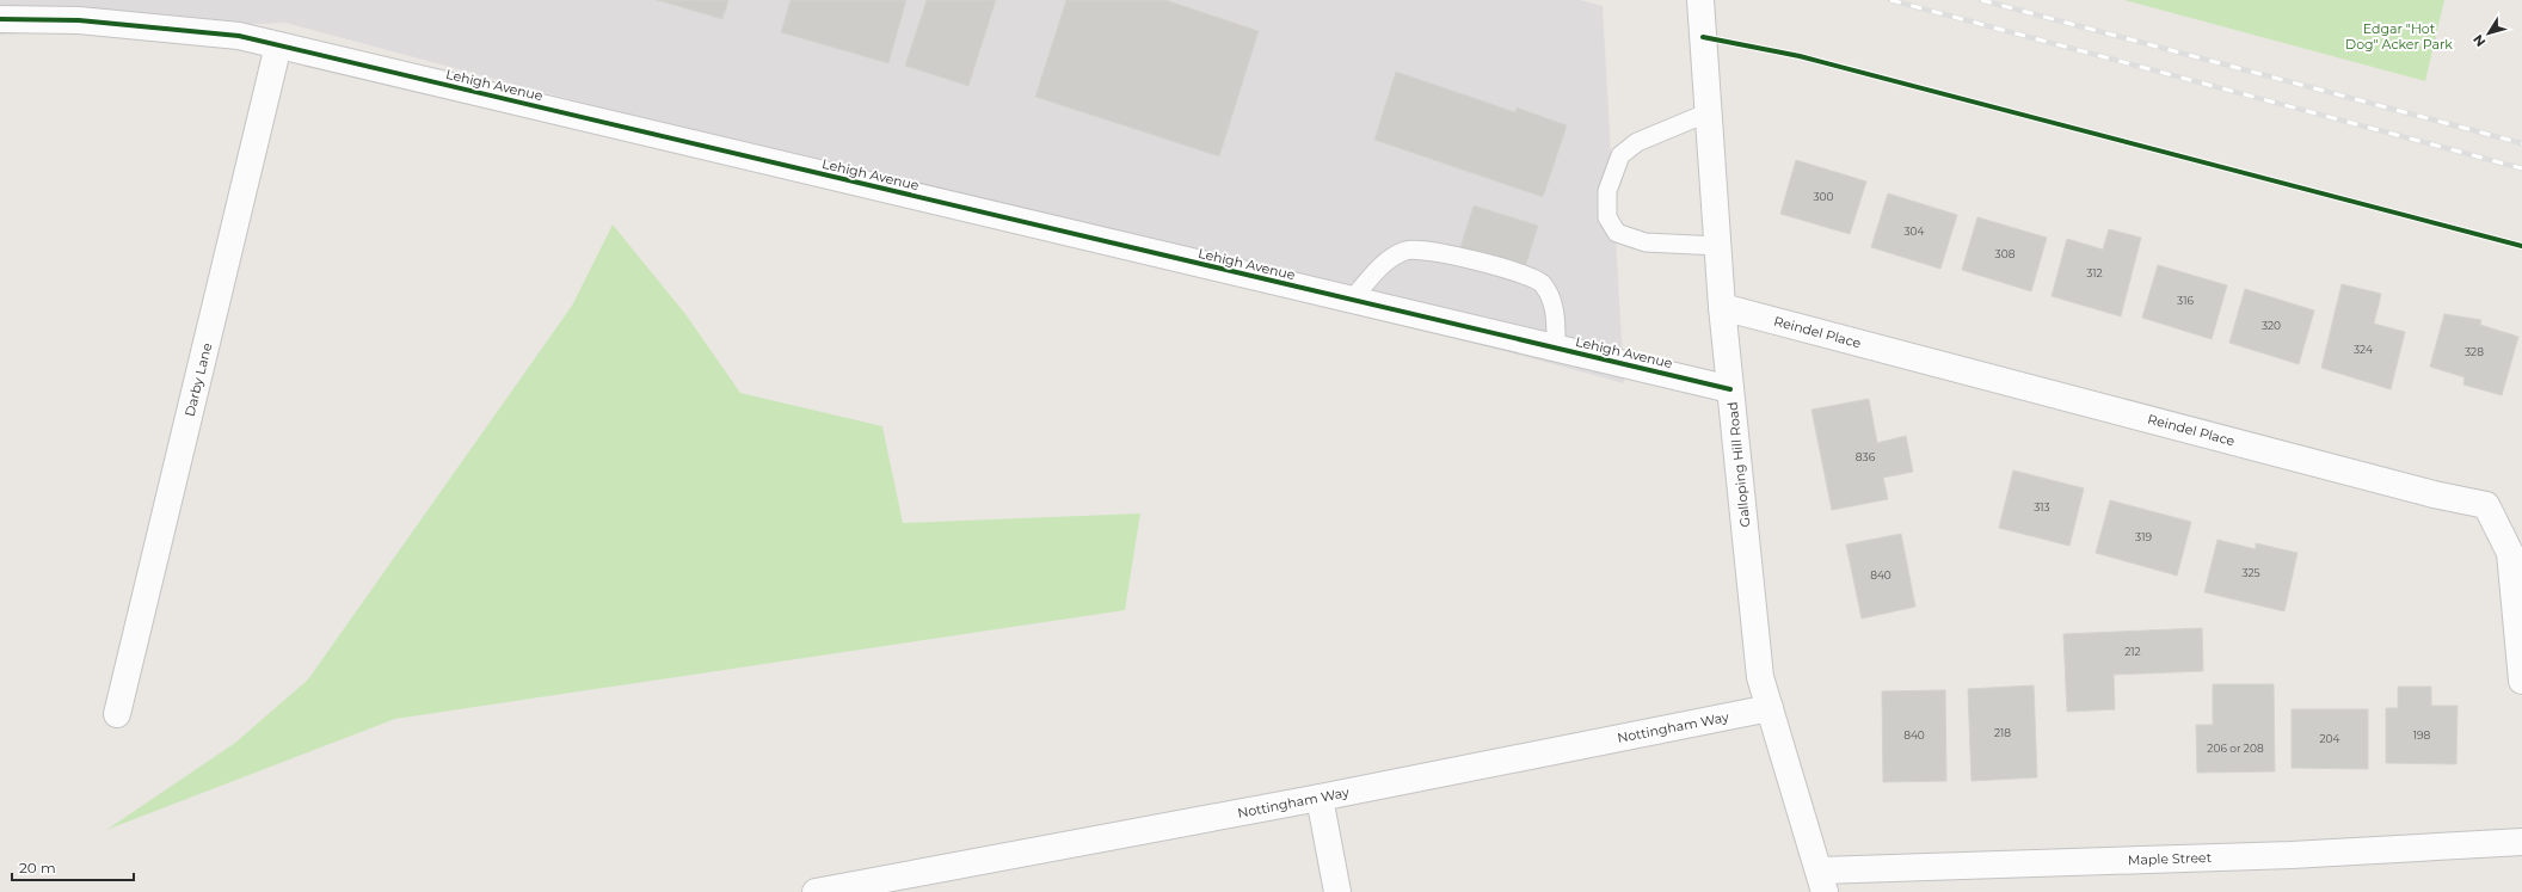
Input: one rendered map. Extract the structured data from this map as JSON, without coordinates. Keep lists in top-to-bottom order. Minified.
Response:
{"streets":{"street":["Lehigh Avenue","Reindel Place","Darby Lane","Galloping Hill Road","Nottingham Way","Maple Street"]},"crossings":[["Lehigh Avenue","Darby Lane"],["Lehigh Avenue","Galloping Hill Road"],["Reindel Place","Galloping Hill Road"],["Galloping Hill Road","Nottingham Way"],["Galloping Hill Road","Maple Street"]],"parks":["Edgar \"Hot Dog\" Acker Park"],"house_numbers":["300","304","308","312","316","320","324","328","836","313","319","325","840","212","218","840","198","204","206 or 208"],"scale_bar":"20 m","north":"bottom left"}
